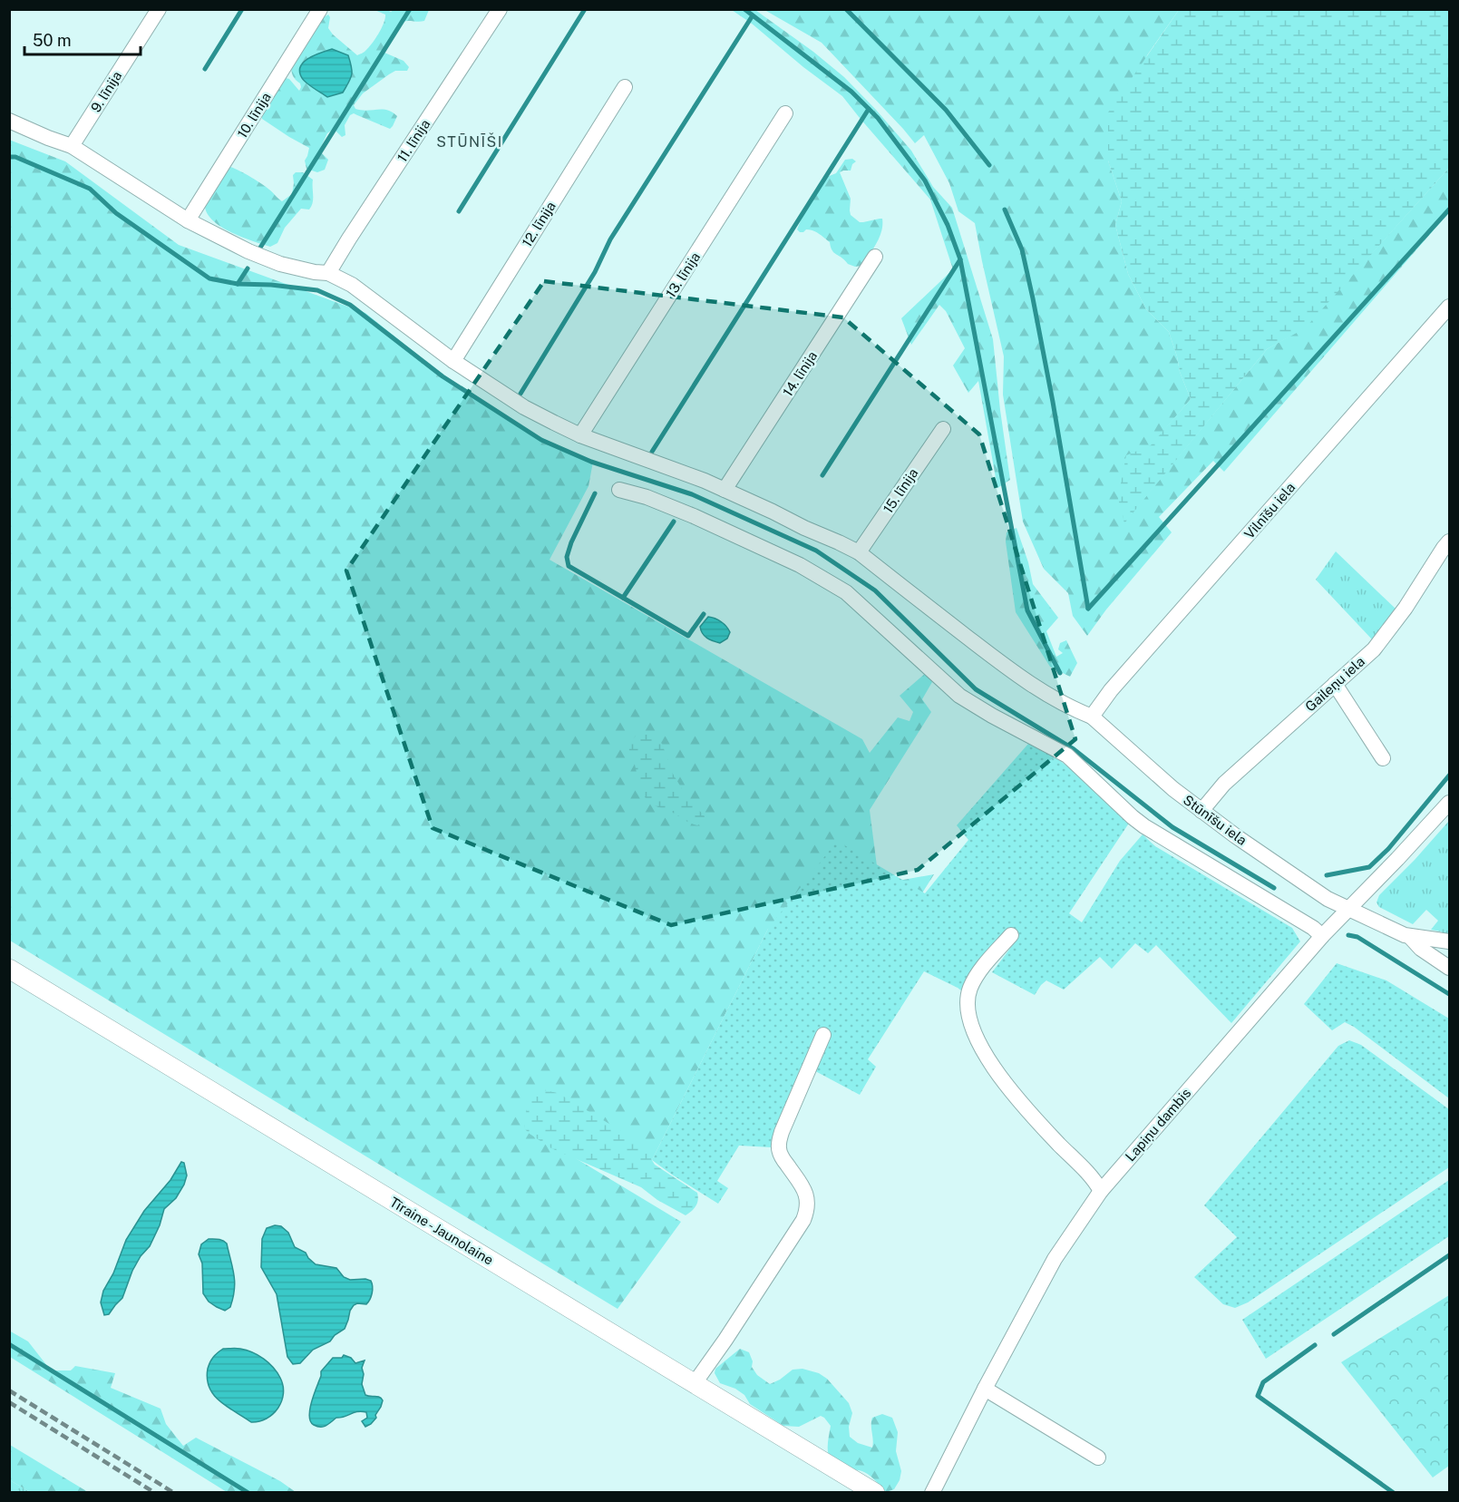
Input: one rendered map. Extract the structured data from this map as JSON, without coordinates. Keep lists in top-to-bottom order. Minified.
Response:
{"streets":{"main road":["Tīraine - Jaunolaine"],"street":["9. līnija","10. līnija","11. līnija","12. līnija","13. līnija","14. līnija","15. līnija","Vilnīšu iela","Gaileņu iela","Stūnīšu iela","Lapiņu dambis"]},"crossings":[["9. līnija","Stūnīšu iela"],["10. līnija","Stūnīšu iela"],["11. līnija","Stūnīšu iela"],["12. līnija","Stūnīšu iela"],["13. līnija","Stūnīšu iela"],["14. līnija","Stūnīšu iela"],["15. līnija","Stūnīšu iela"],["Vilnīšu iela","Stūnīšu iela"],["Gaileņu iela","Stūnīšu iela"],["Stūnīšu iela","Lapiņu dambis"]],"districts":["STŪNĪŠI"],"scale_bar":"50 m"}
